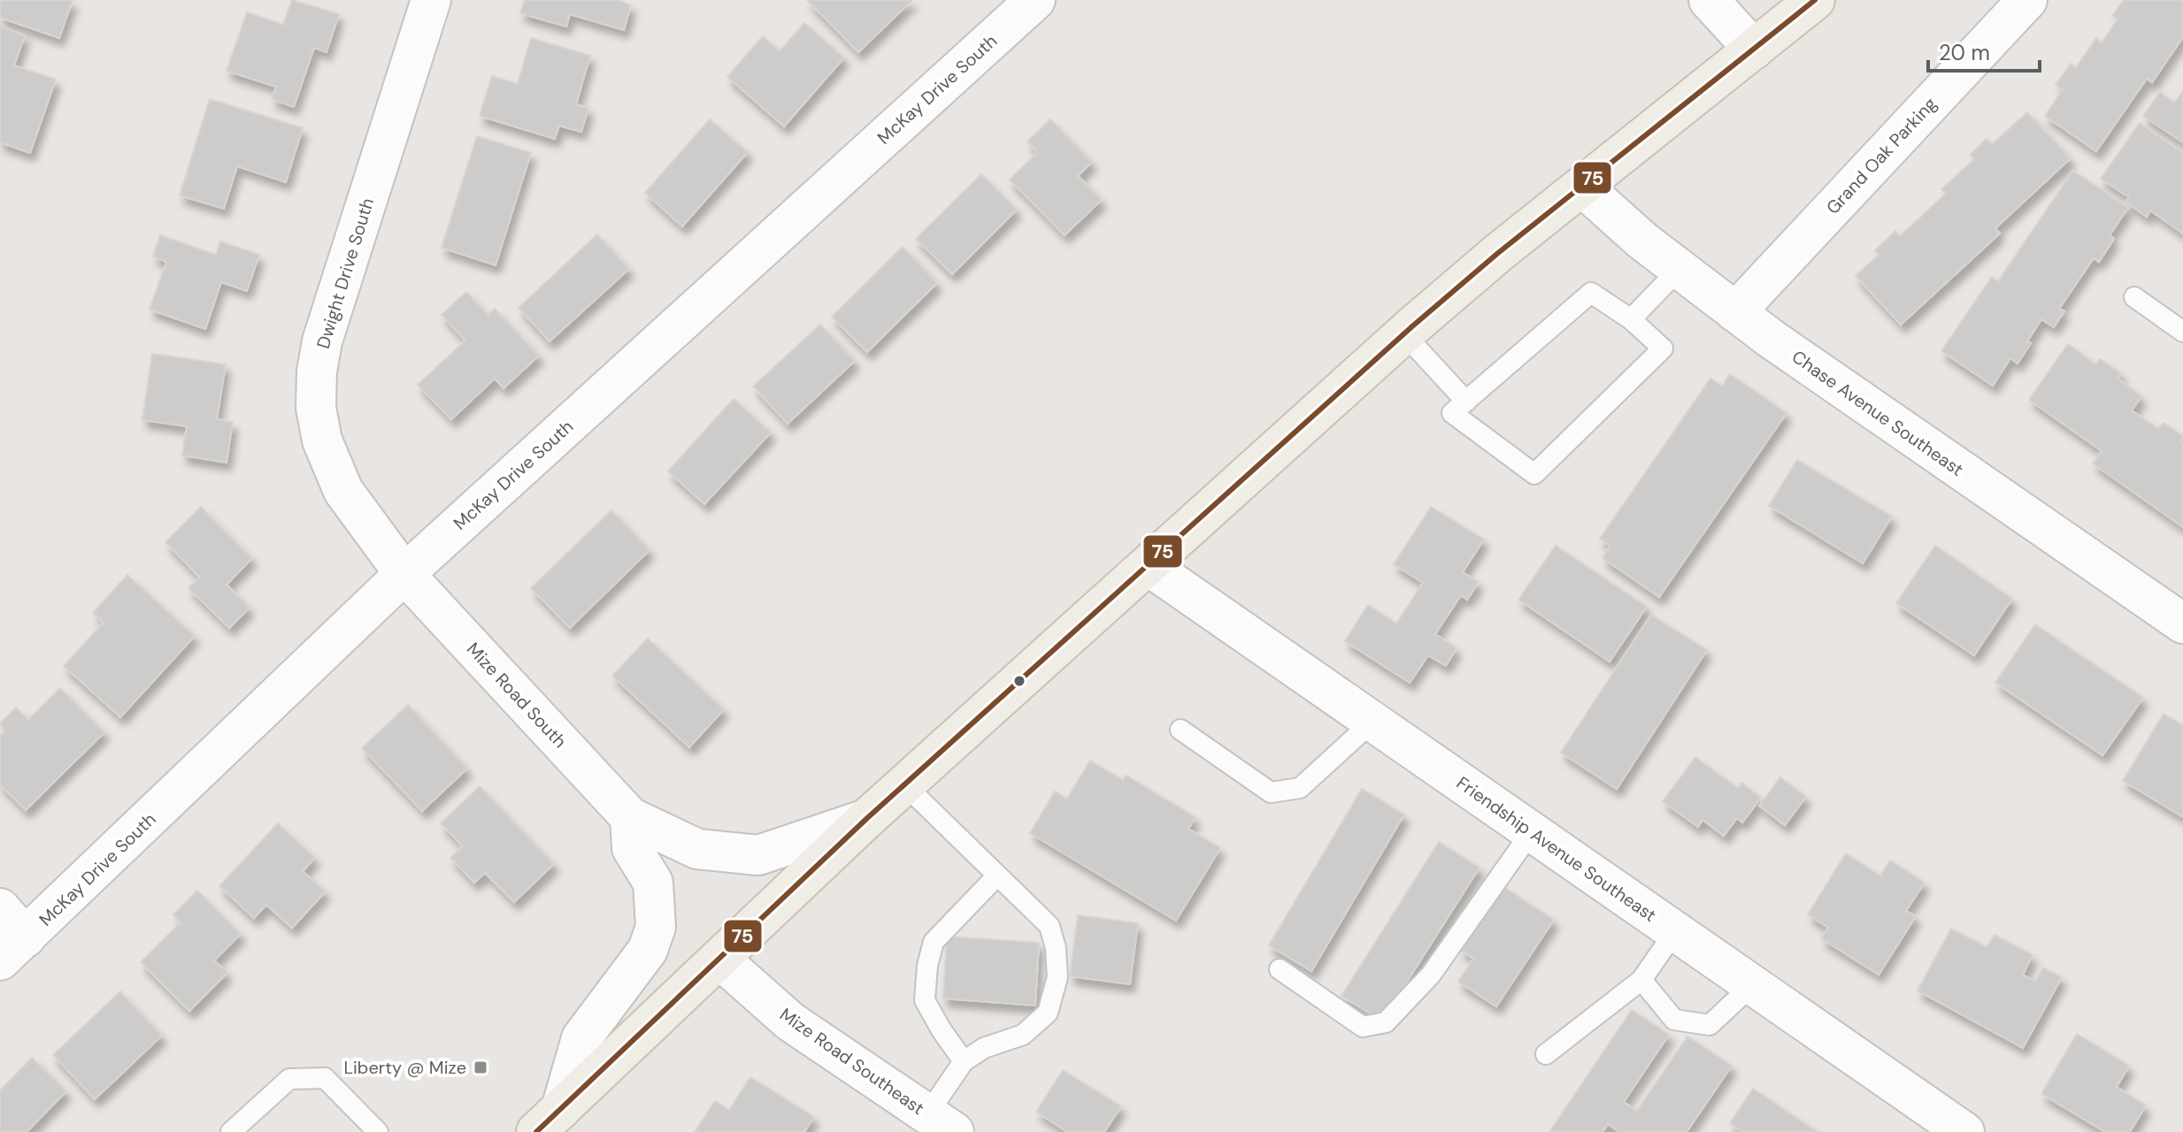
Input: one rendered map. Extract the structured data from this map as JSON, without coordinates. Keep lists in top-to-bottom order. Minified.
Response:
{"streets":{"street":["McKay Drive South","Grand Oak Parking","Dwight Drive South","Chase Avenue Southeast","Mize Road South","Friendship Avenue Southeast","Mize Road Southeast"]},"crossings":[["McKay Drive South","Dwight Drive South"],["McKay Drive South","Mize Road South"],["Grand Oak Parking","Chase Avenue Southeast"],["Dwight Drive South","Mize Road South"]],"places":{"transit":["Liberty @ Mize"]},"lines":["transit line 75"],"scale_bar":"20 m"}
